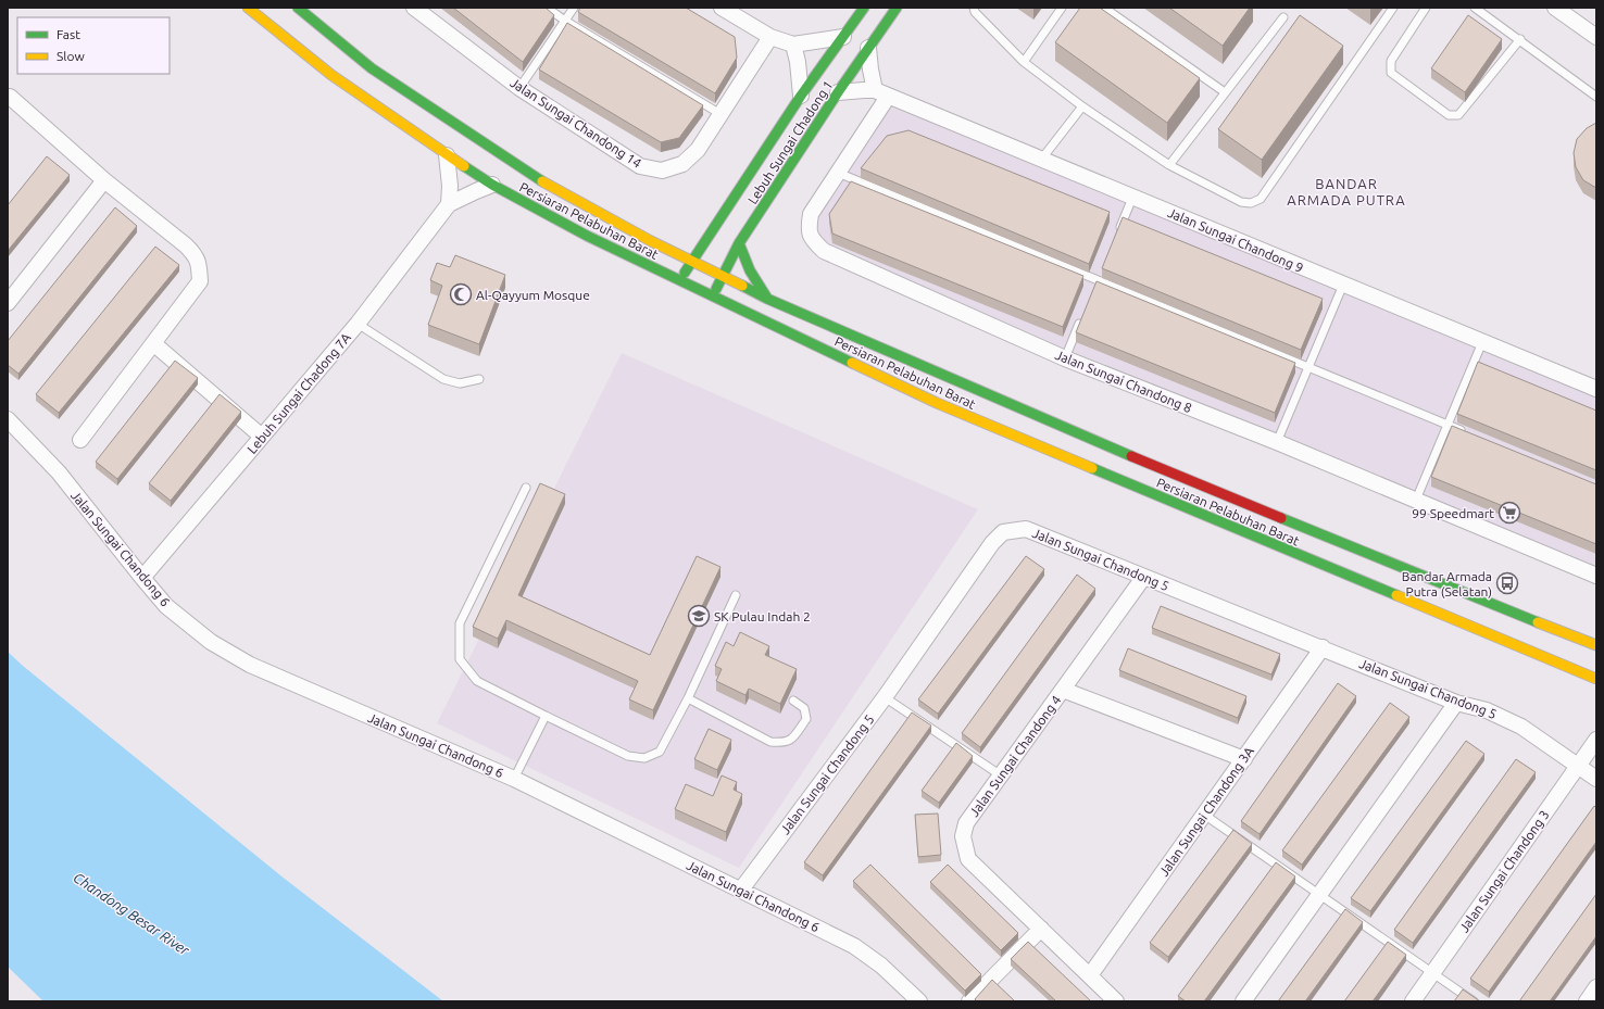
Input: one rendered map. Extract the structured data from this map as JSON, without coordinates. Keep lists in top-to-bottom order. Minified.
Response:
{"streets":{"street":["Jalan Sungai Chandong 14","Lebuh Sungai Chadong 1","Persiaran Pelabuhan Barat","Jalan Sungai Chandong 9","Jalan Sungai Chandong 8","Lebuh Sungai Chadong 7A","Jalan Sungai Chandong 6","Jalan Sungai Chandong 5","Jalan Sungai Chandong 4","Jalan Sungai Chandong 3A","Jalan Sungai Chandong 3"]},"crossings":[["Lebuh Sungai Chadong 1","Persiaran Pelabuhan Barat"],["Lebuh Sungai Chadong 1","Jalan Sungai Chandong 9"],["Jalan Sungai Chandong 9","Jalan Sungai Chandong 8"],["Lebuh Sungai Chadong 7A","Jalan Sungai Chandong 6"],["Jalan Sungai Chandong 6","Jalan Sungai Chandong 5"],["Jalan Sungai Chandong 5","Jalan Sungai Chandong 4"],["Jalan Sungai Chandong 5","Jalan Sungai Chandong 3A"],["Jalan Sungai Chandong 5","Jalan Sungai Chandong 3"],["Jalan Sungai Chandong 4","Jalan Sungai Chandong 3A"]],"districts":["BANDAR ARMADA PUTRA"],"water":["Chandong Besar River"],"places":{"mosque":["Al-Qayyum Mosque"],"supermarket":["99 Speedmart"],"bus stop":["Bandar Armada Putra (Selatan)"],"school or university":["SK Pulau Indah 2"]},"legend":["Fast","Slow"]}
